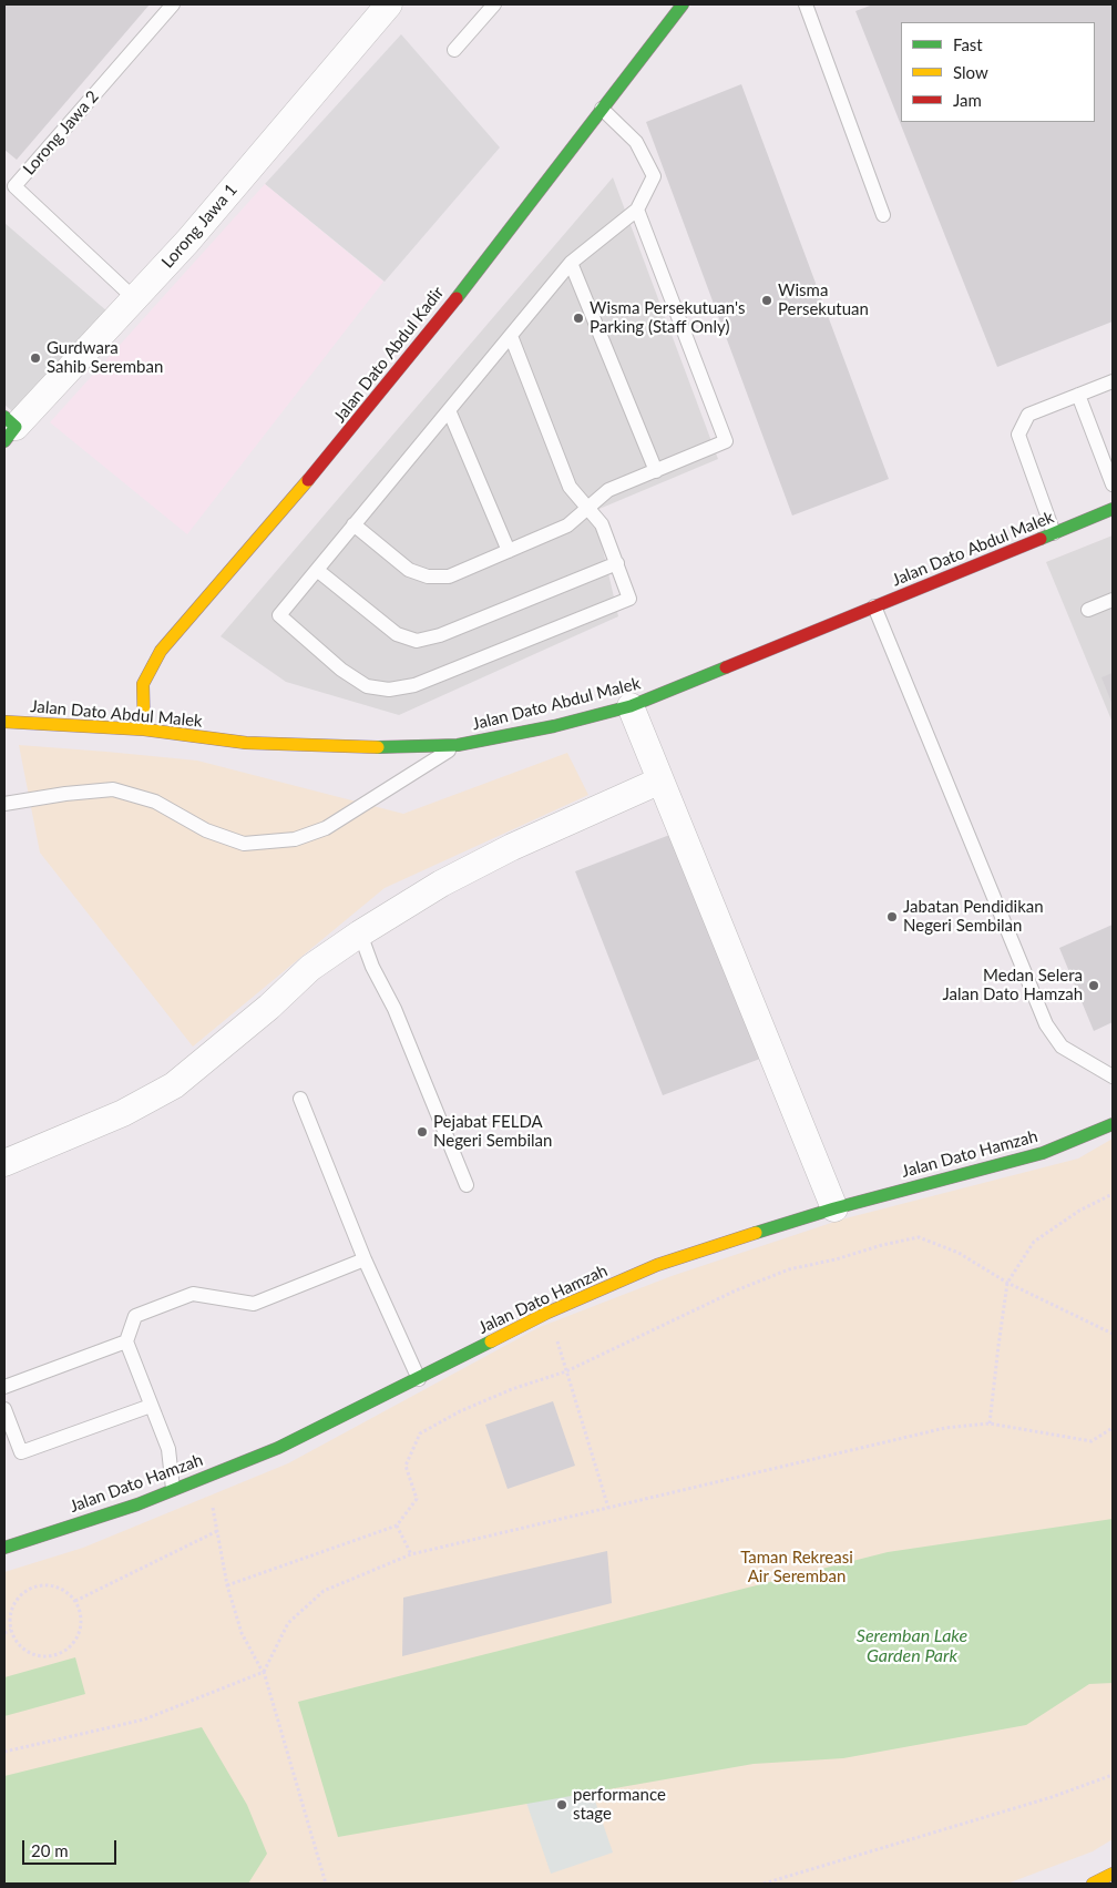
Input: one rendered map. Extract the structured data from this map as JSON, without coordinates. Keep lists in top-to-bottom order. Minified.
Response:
{"streets":{"street":["Lorong Jawa 1","Jalan Dato Abdul Kadir","Jalan Dato Abdul Malek","Jalan Dato Hamzah"],"lane":["Lorong Jawa 2"]},"crossings":[["Lorong Jawa 2","Lorong Jawa 1"],["Jalan Dato Abdul Kadir","Jalan Dato Abdul Malek"]],"water":["Seremban Lake Garden Park"],"parks":["Taman Rekreasi Air Seremban"],"places":["Wisma Persekutuan","Wisma Persekutuan's Parking (Staff Only)","Gurdwara Sahib Seremban","Jabatan Pendidikan Negeri Sembilan","Medan Selera Jalan Dato Hamzah","Pejabat FELDA Negeri Sembilan","performance stage"],"legend":["Fast","Slow","Jam"],"scale_bar":"20 m"}
